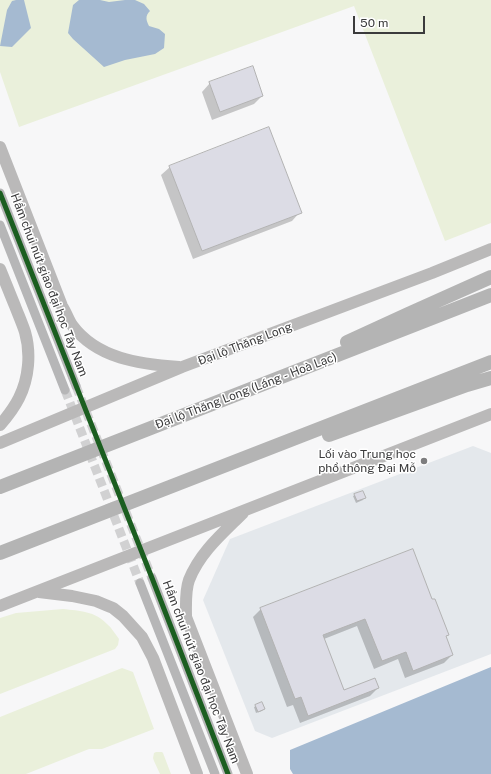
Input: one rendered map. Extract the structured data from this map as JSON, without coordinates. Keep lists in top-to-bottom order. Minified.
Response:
{"streets":{"highway":["Đại lộ Thăng Long (Láng - Hoà Lạc)"],"main road":["Đại lộ Thăng Long"],"street":["Hầm chui nút giao đại học Tây Nam"]},"places":["Lối vào Trung học phổ thông Đại Mỗ"],"scale_bar":"50 m"}
